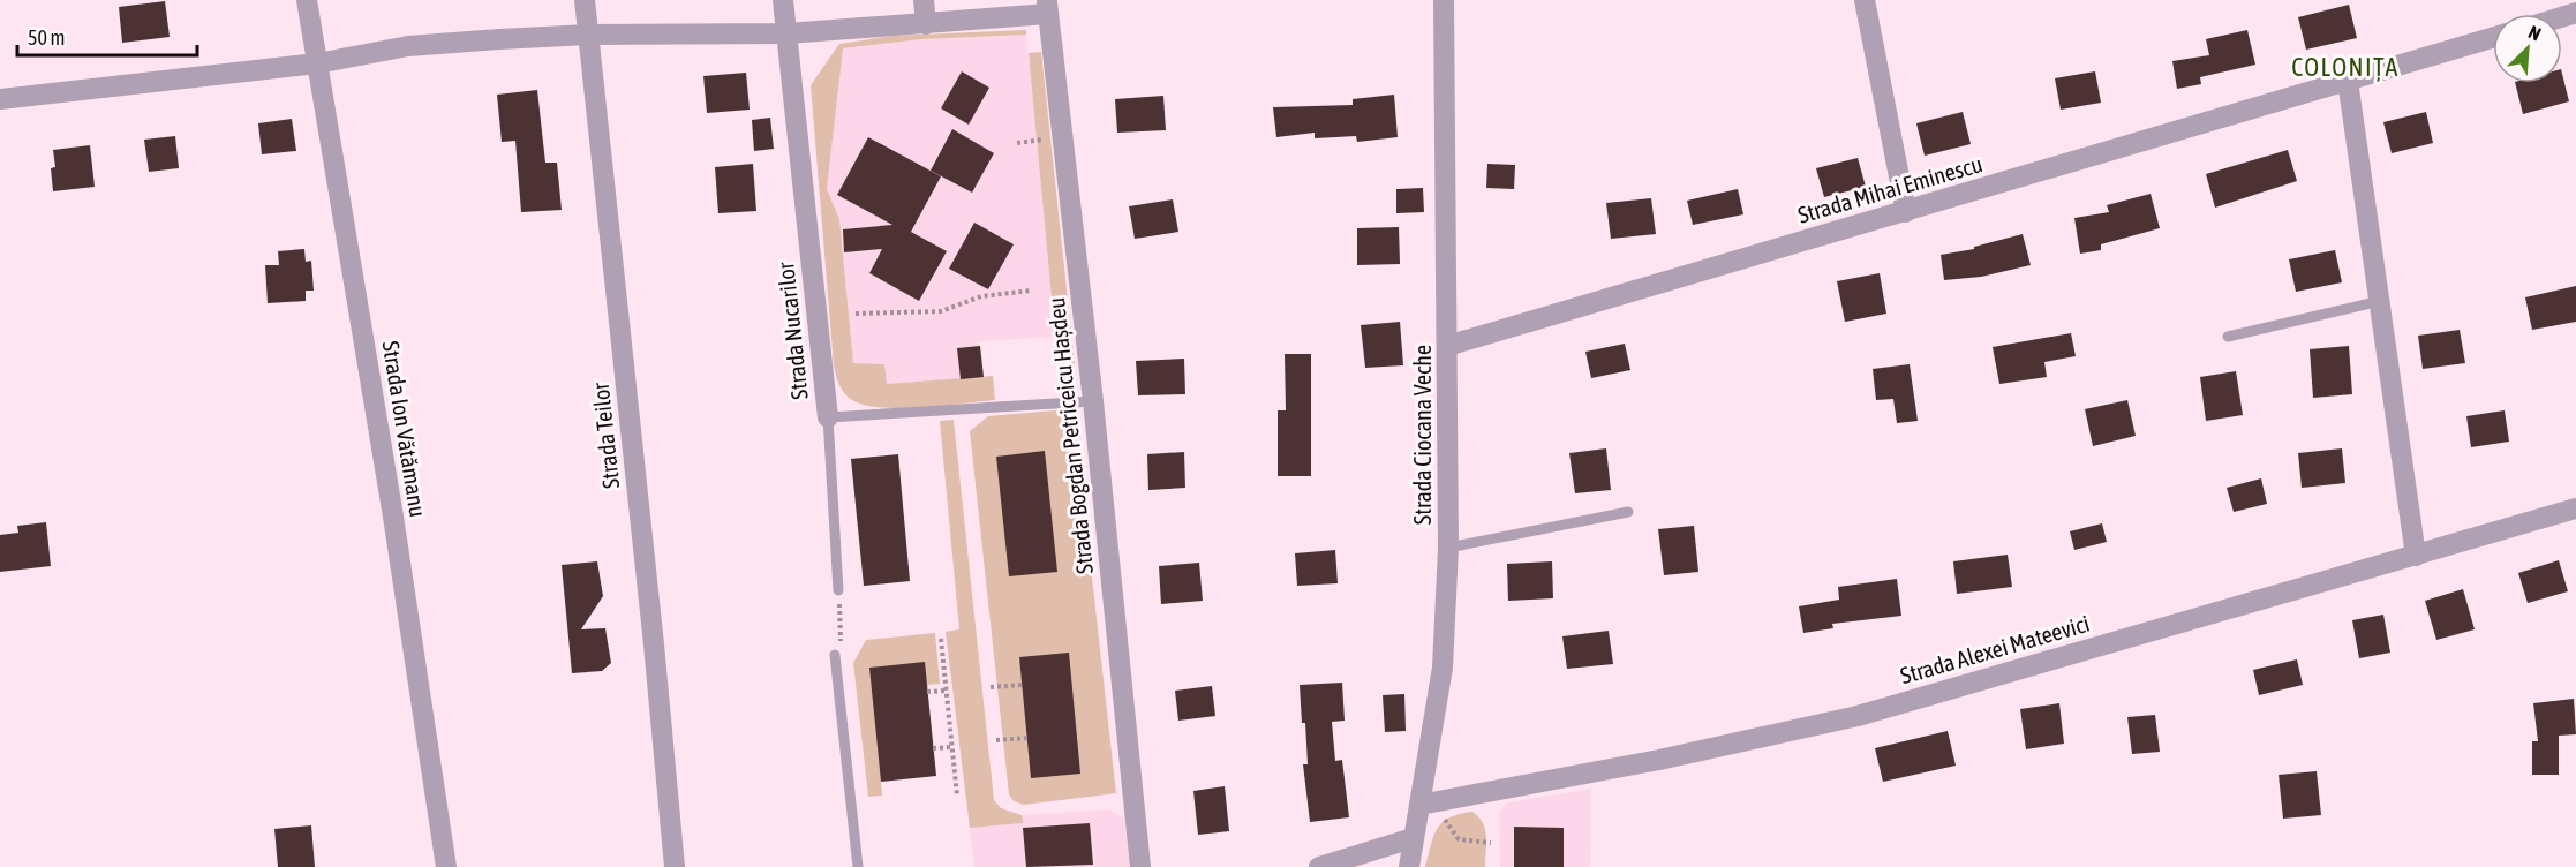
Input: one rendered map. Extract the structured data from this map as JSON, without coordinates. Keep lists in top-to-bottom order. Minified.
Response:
{"streets":{"street":["Strada Mihai Eminescu","Strada Nucarilor","Strada Ion Vătămanu","Strada Ciocana Veche","Strada Teilor","Strada Bogdan Petriceicu Hașdeu","Strada Alexei Mateevici"]},"crossings":[["Strada Mihai Eminescu","Strada Ciocana Veche"],["Strada Ciocana Veche","Strada Alexei Mateevici"]],"districts":["COLONIȚA"],"scale_bar":"50 m","north":"top right"}
